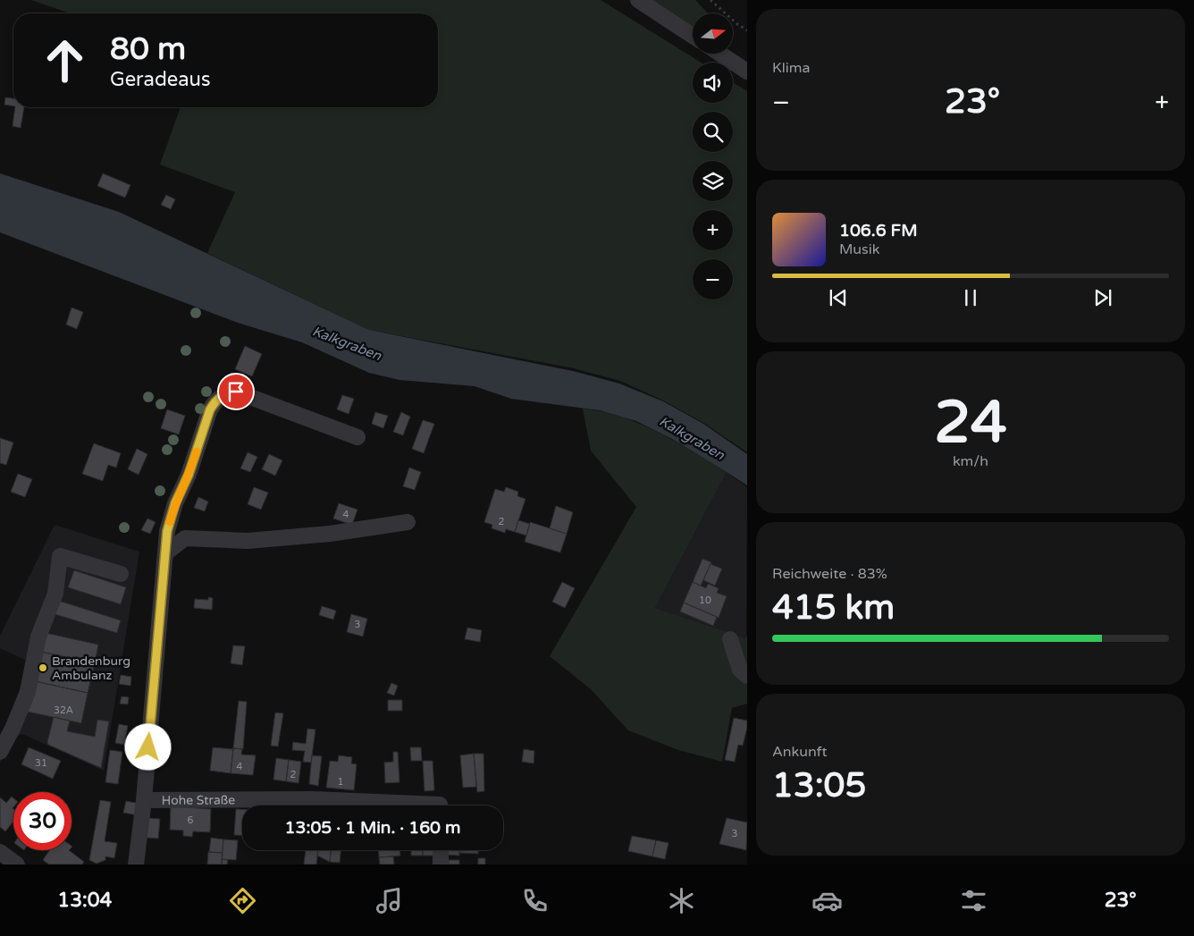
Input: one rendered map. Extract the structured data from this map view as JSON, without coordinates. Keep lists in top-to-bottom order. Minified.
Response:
{"streets":{"street":["Hohe Straße"]},"water":["Kalkgraben"],"places":["Brandenburg Ambulanz"],"house_numbers":["4","2","10","3","32A","31","4","2","1","6","3"],"north":"right","page":{"tile":["Klima",["24","km/h"],["Reichweite · 83%","415 km"],["Ankunft","13:05"]],"map_buttons":["+","−"],"turn":["80 m","Geradeaus"],"heat":["−","23°","+"],"song":["106.6 FM","Musik"],"limit":"30","trip":"13:05 · 1 Min. · 160 m","tabs":["13:04","23°"]}}
